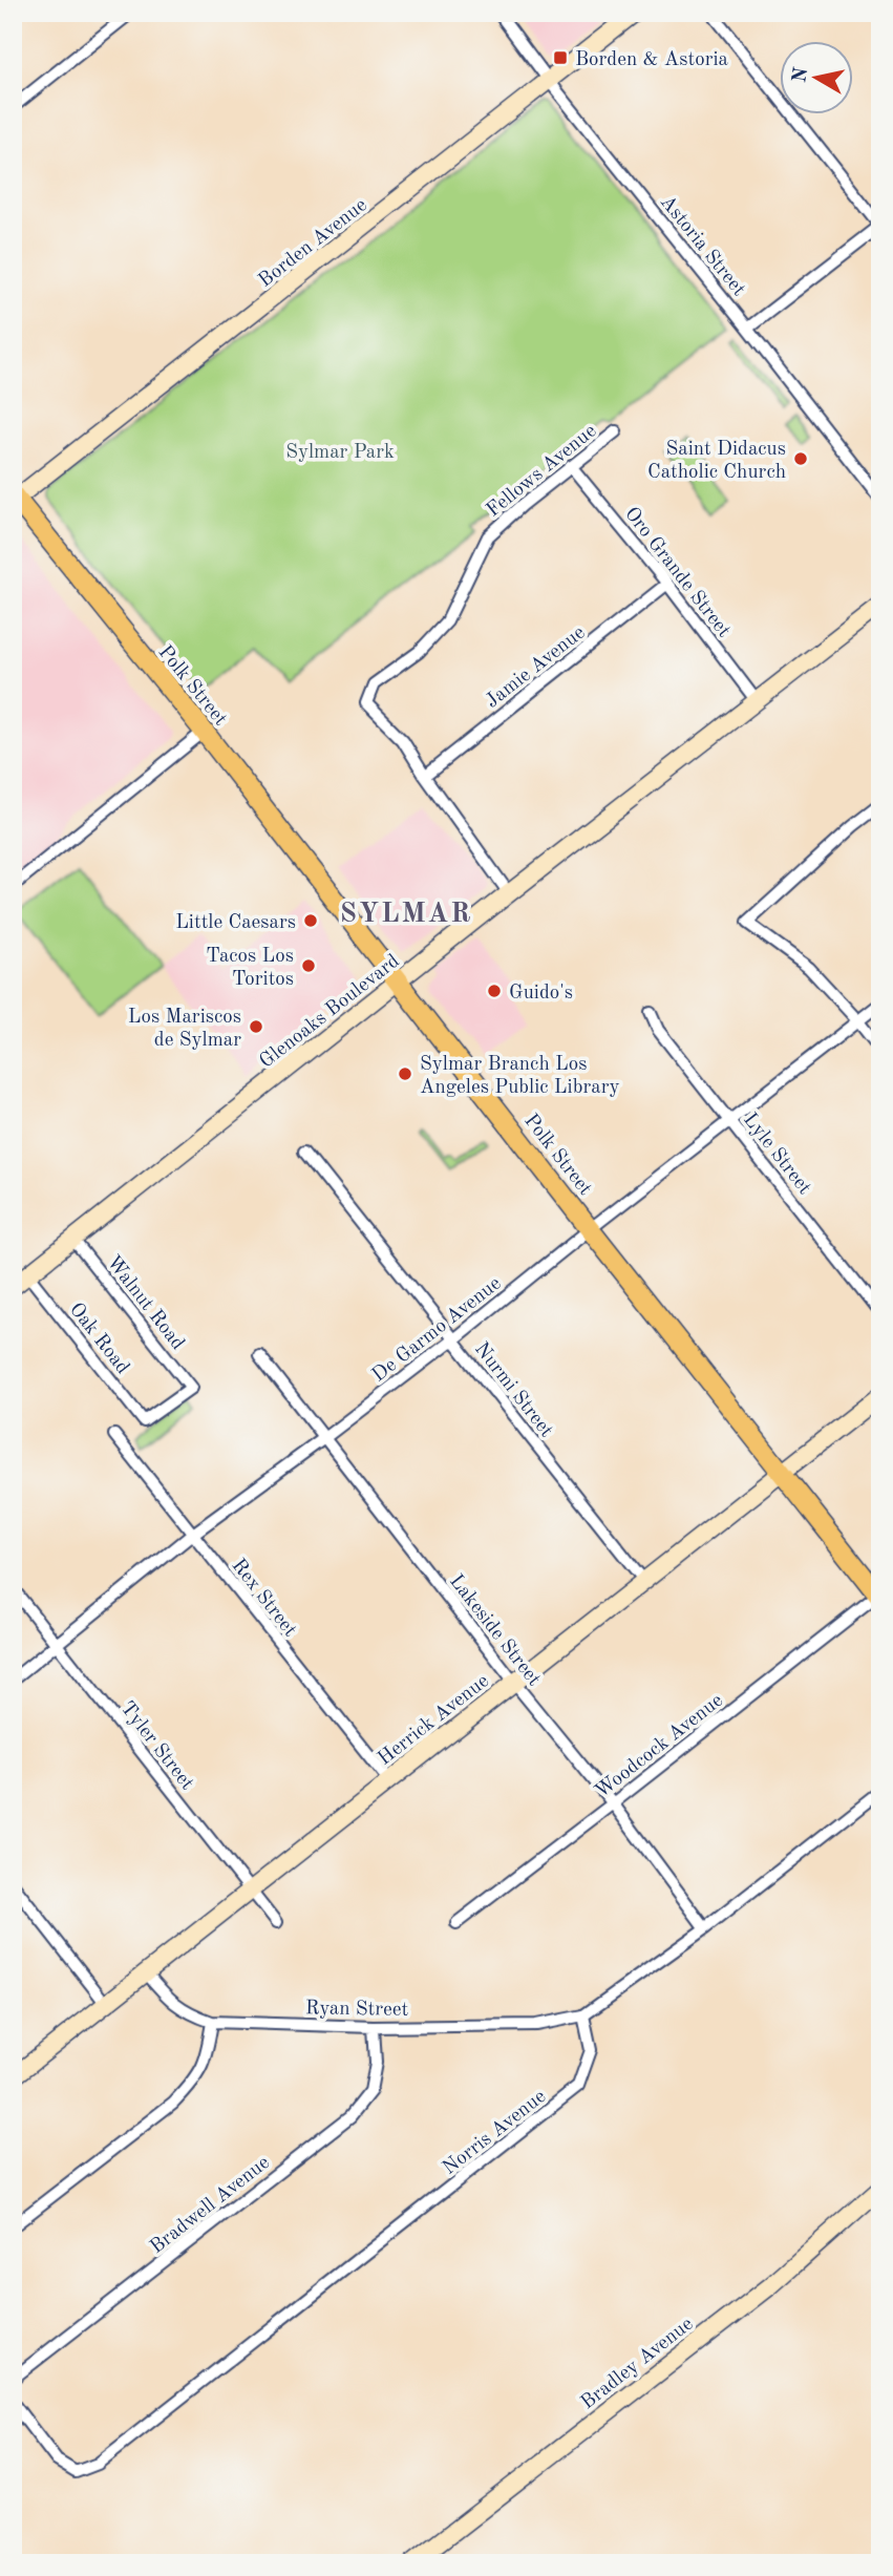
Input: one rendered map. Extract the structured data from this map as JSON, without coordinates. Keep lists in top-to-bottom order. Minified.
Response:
{"streets":{"main road":["Polk Street"],"street":["Borden Avenue","Astoria Street","Fellows Avenue","Oro Grande Street","Jamie Avenue","Glenoaks Boulevard","Lyle Street","Walnut Road","De Garmo Avenue","Oak Road","Nurmi Street","Rex Street","Lakeside Street","Herrick Avenue","Tyler Street","Woodcock Avenue","Ryan Street","Norris Avenue","Bradwell Avenue","Bradley Avenue"]},"crossings":[["Borden Avenue","Astoria Street"],["Borden Avenue","Polk Street"],["Fellows Avenue","Oro Grande Street"],["Fellows Avenue","Jamie Avenue"],["Oro Grande Street","Jamie Avenue"],["Oro Grande Street","Glenoaks Boulevard"],["Polk Street","Glenoaks Boulevard"],["Polk Street","De Garmo Avenue"],["Polk Street","Herrick Avenue"],["Polk Street","Woodcock Avenue"],["Glenoaks Boulevard","Walnut Road"],["Glenoaks Boulevard","Oak Road"],["Lyle Street","De Garmo Avenue"],["Walnut Road","Oak Road"],["De Garmo Avenue","Nurmi Street"],["De Garmo Avenue","Rex Street"],["De Garmo Avenue","Lakeside Street"],["De Garmo Avenue","Tyler Street"],["Nurmi Street","Herrick Avenue"],["Rex Street","Herrick Avenue"],["Lakeside Street","Herrick Avenue"],["Lakeside Street","Woodcock Avenue"],["Herrick Avenue","Tyler Street"],["Herrick Avenue","Ryan Street"],["Ryan Street","Norris Avenue"],["Ryan Street","Bradwell Avenue"]],"districts":["SYLMAR"],"parks":["Sylmar Park"],"places":{"transit":["Borden & Astoria"],"other":["Saint Didacus Catholic Church","Little Caesars","Tacos Los Toritos","Guido's","Los Mariscos de Sylmar","Sylmar Branch Los Angeles Public Library"]},"north":"left"}
